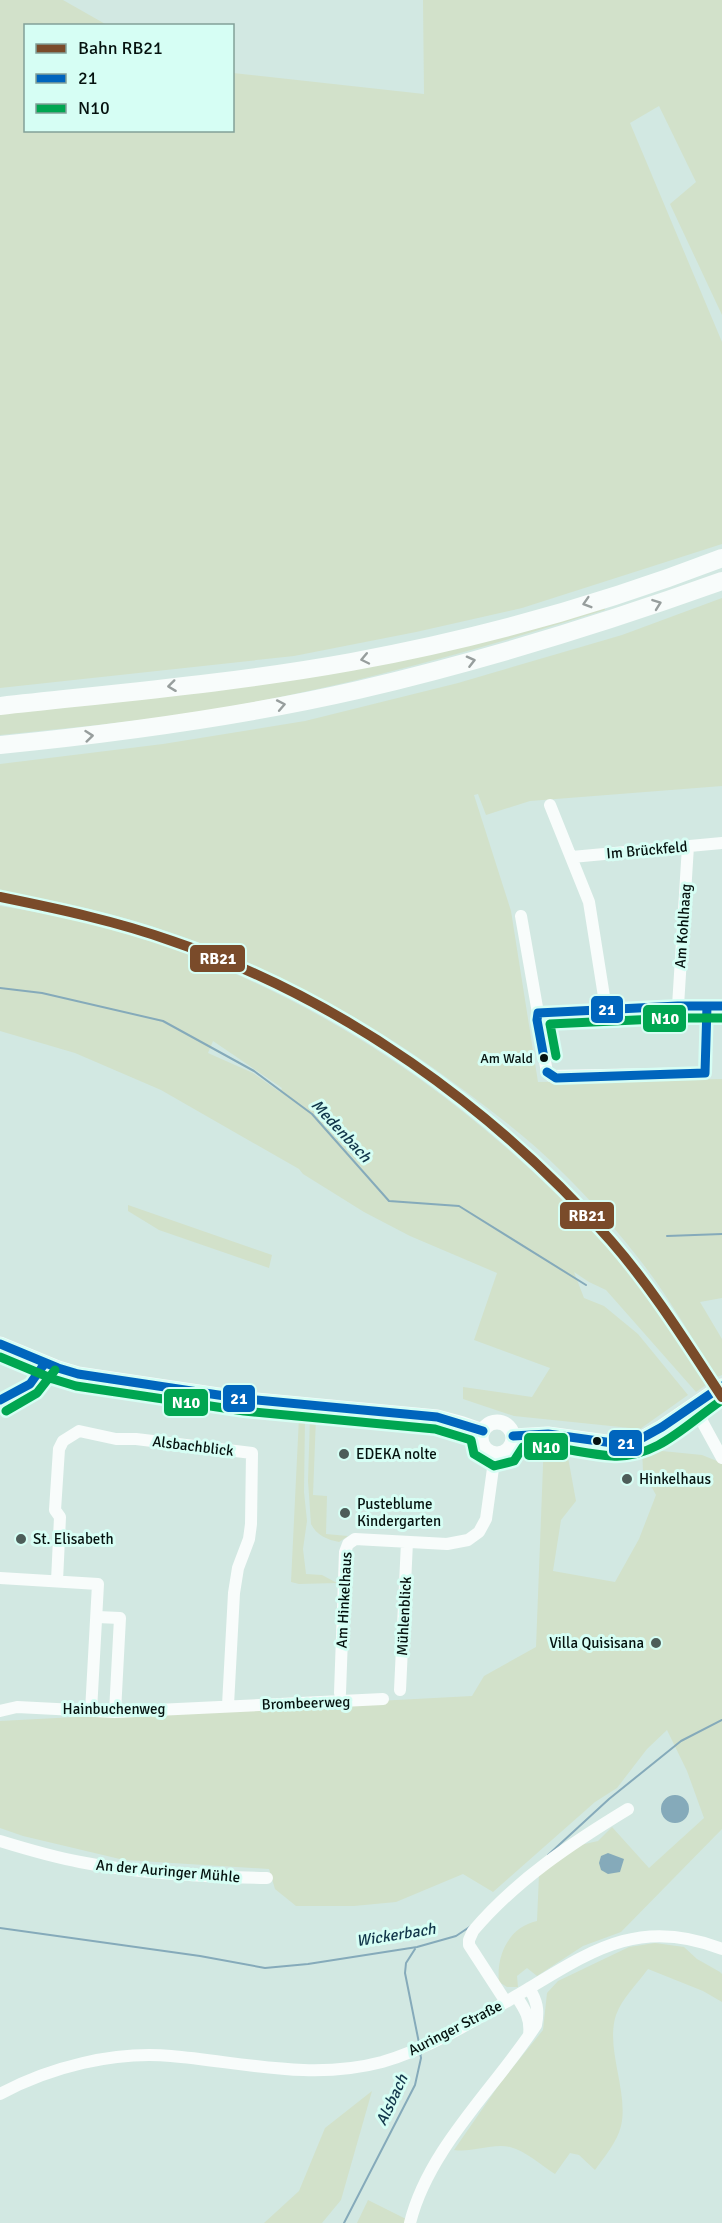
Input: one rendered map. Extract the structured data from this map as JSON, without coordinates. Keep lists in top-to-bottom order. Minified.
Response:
{"streets":{"street":["Im Brückfeld","Am Kohlhaag","Alsbachblick","Am Hinkelhaus","Mühlenblick","Brombeerweg","Hainbuchenweg","An der Auringer Mühle","Auringer Straße"]},"crossings":[["Im Brückfeld","Am Kohlhaag"],["Alsbachblick","Brombeerweg"],["Alsbachblick","Hainbuchenweg"],["Am Hinkelhaus","Mühlenblick"],["Brombeerweg","Hainbuchenweg"]],"water":["Medenbach","Wickerbach","Alsbach"],"places":["Am Wald","EDEKA nolte","Hinkelhaus","Pusteblume Kindergarten","St. Elisabeth","Villa Quisisana"],"lines":["rail line RB21","transit line 21","transit line N10"],"legend":["Bahn RB21","21","N10"]}
